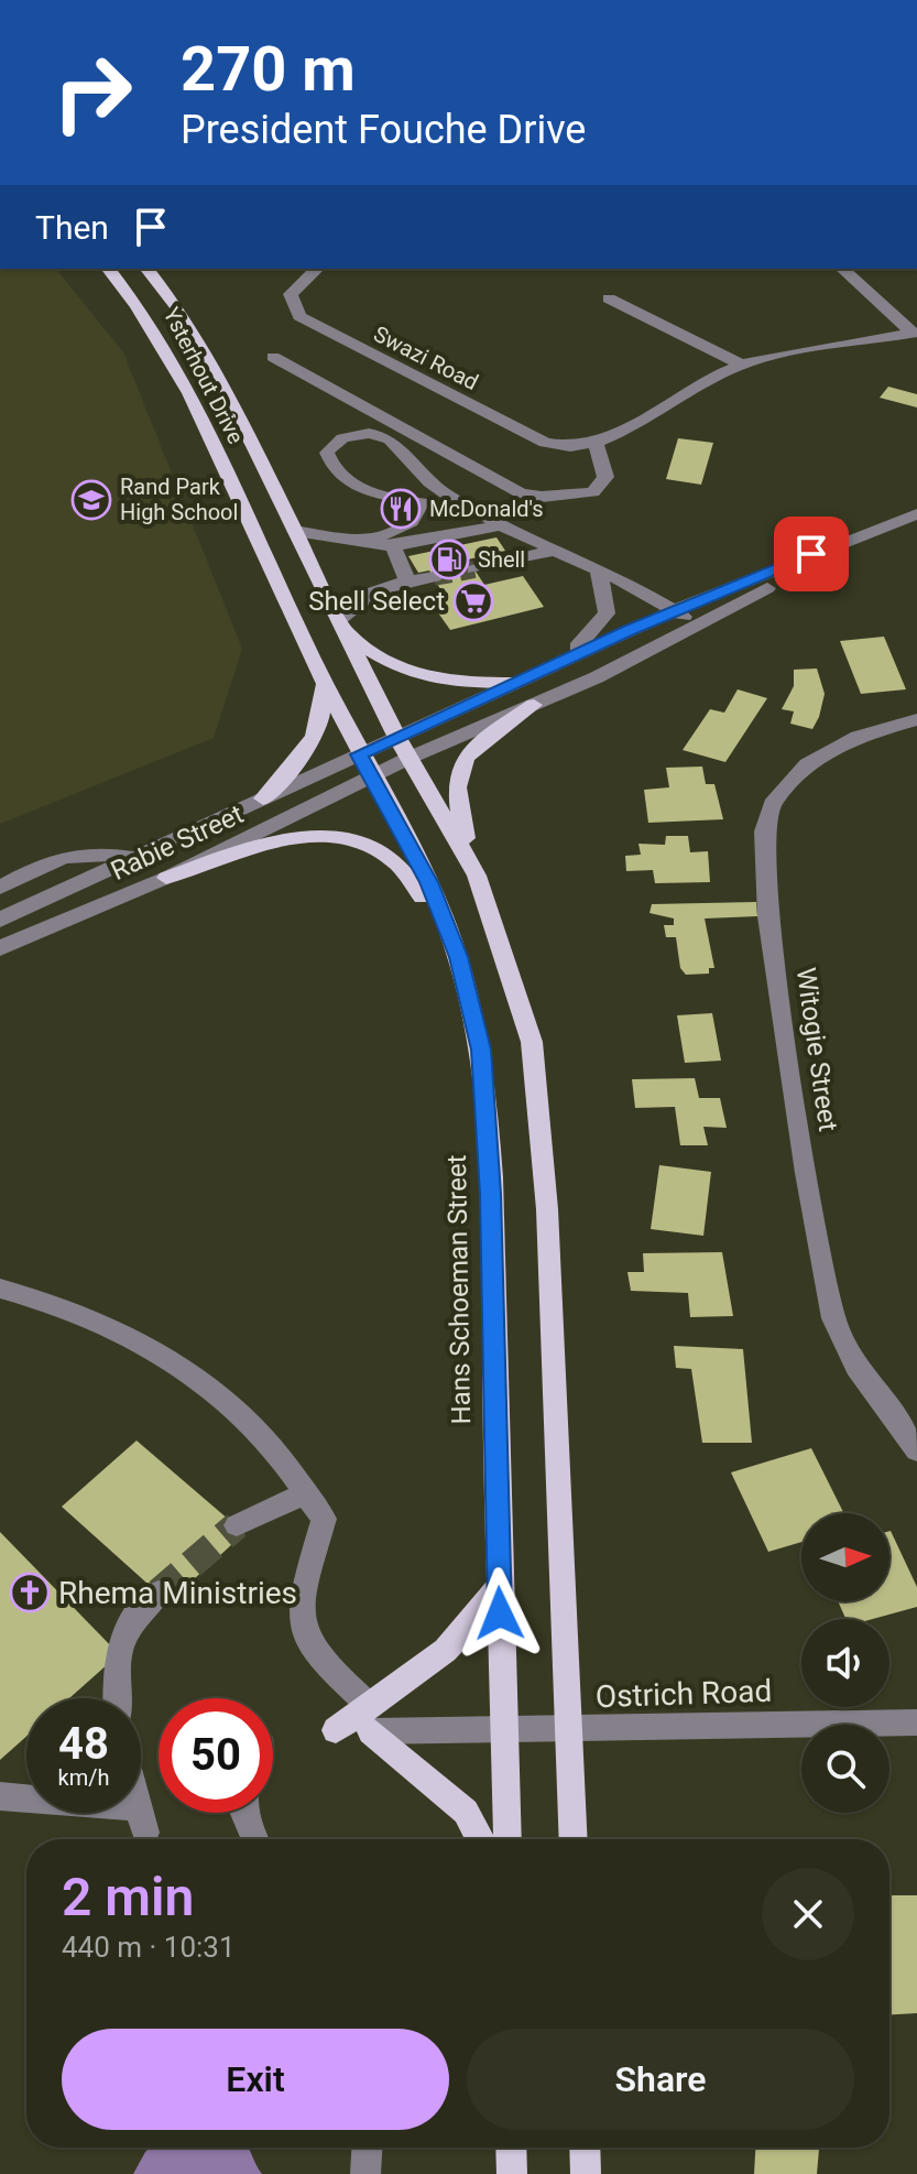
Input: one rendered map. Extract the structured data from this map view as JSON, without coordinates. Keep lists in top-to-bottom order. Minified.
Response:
{"streets":{"main road":["Ysterhout Drive","Hans Schoeman Street"],"street":["Swazi Road","Rabie Street","Witogie Street","Ostrich Road"]},"crossings":[["Ysterhout Drive","Rabie Street"],["Ysterhout Drive","Hans Schoeman Street"],["Rabie Street","Hans Schoeman Street"],["Hans Schoeman Street","Ostrich Road"]],"places":{"school or university":["Rand Park High School"],"restaurant":["McDonald's"],"fuel station":["Shell"],"supermarket":["Shell Select"],"church":["Rhema Ministries"]},"north":"right","page":{"turn":["270 m","President Fouche Drive"],"then":"Then","speed":"48 km/h","limit":"50","heading":["2 min","440 m · 10:31"],"buttons":["Exit","Share"]}}
